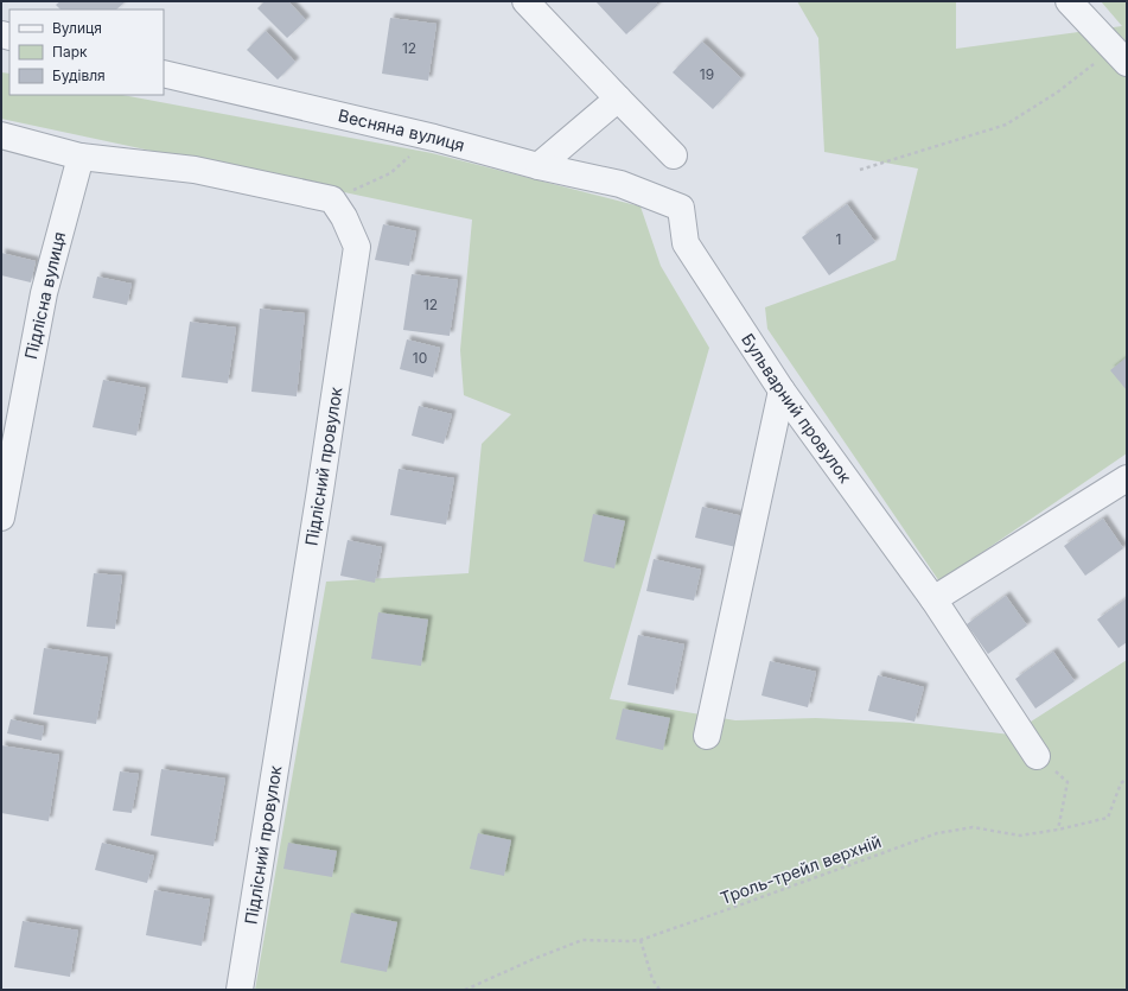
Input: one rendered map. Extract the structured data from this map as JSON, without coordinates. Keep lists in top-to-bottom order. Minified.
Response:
{"streets":{"street":["Весняна вулиця","Підлісна вулиця","Бульварний провулок","Підлісний провулок"],"path":["Троль-трейл верхній"]},"crossings":[["Весняна вулиця","Бульварний провулок"]],"house_numbers":["12","19","1","12","10"],"legend":["Вулиця","Парк","Будівля"]}
